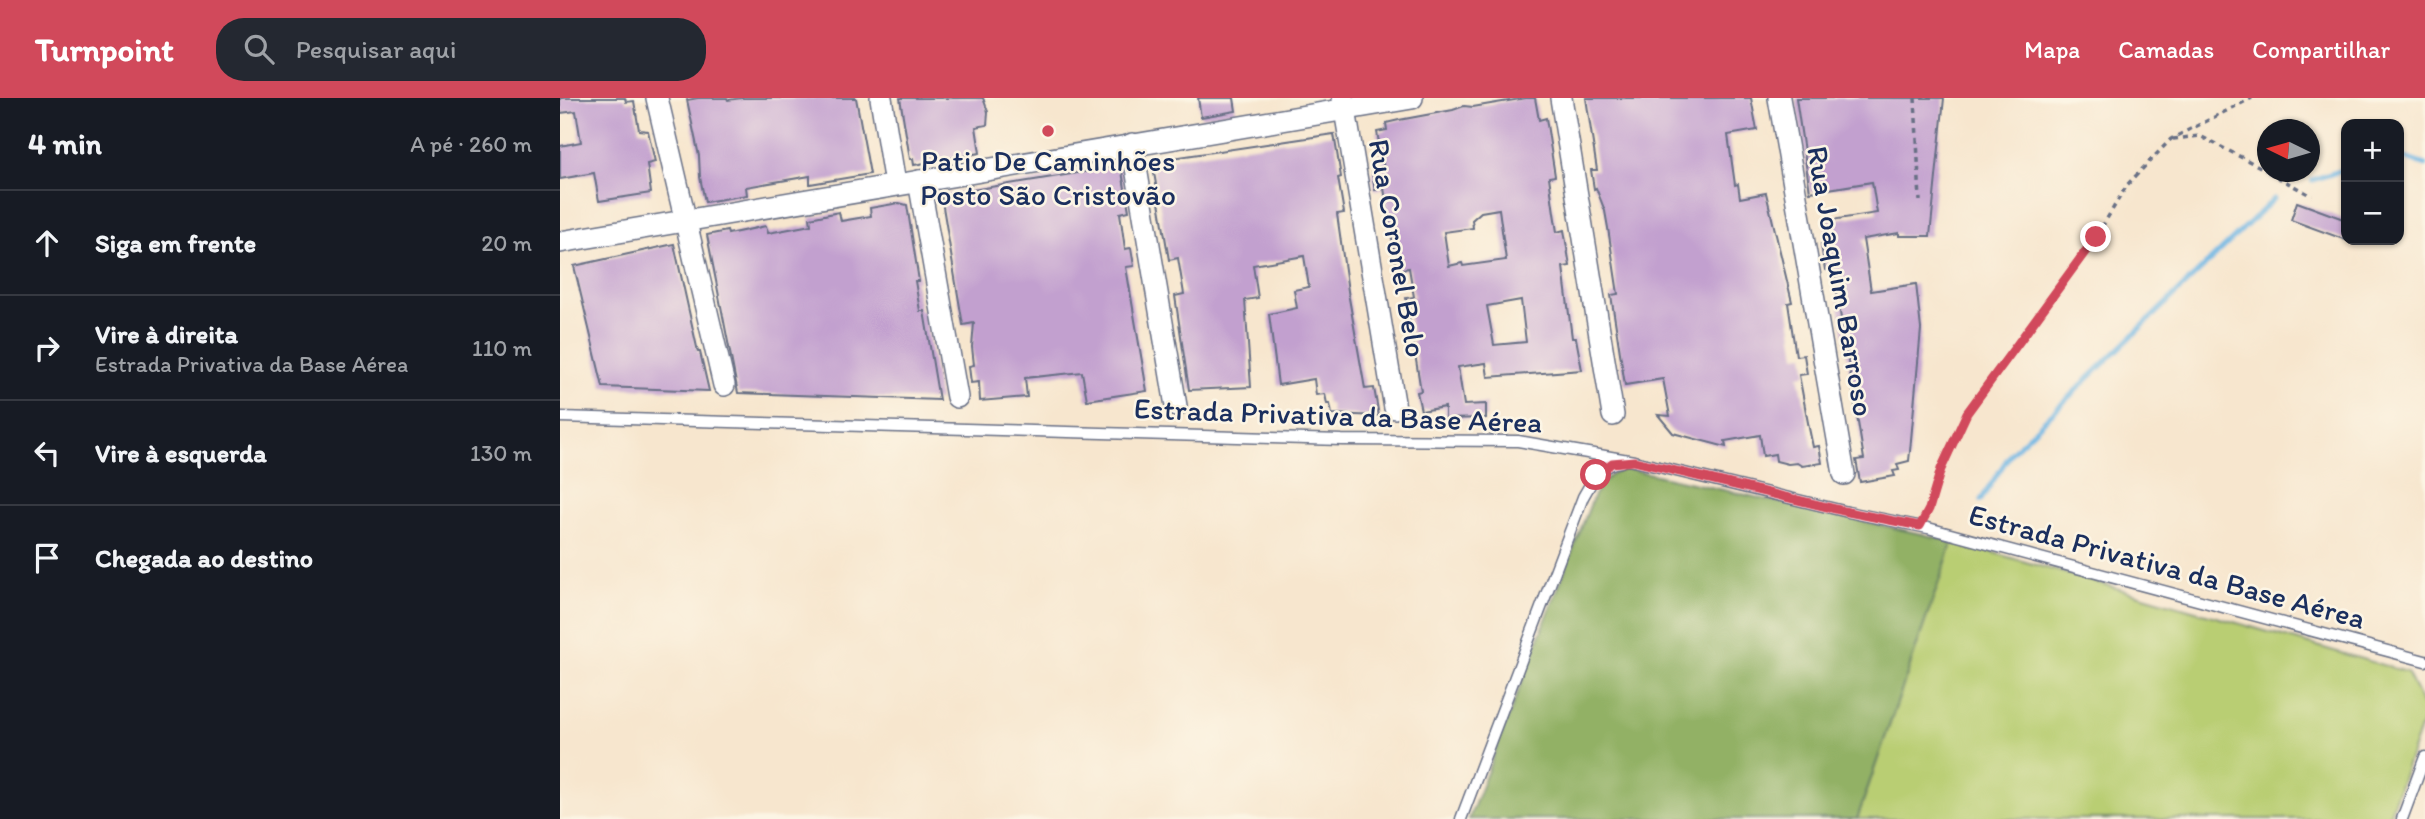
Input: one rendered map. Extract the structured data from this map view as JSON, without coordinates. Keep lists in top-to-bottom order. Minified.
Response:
{"streets":{"street":["Rua Coronel Belo","Rua Joaquim Barroso"],"lane":["Estrada Privativa da Base Aérea"]},"places":["Patio De Caminhões Posto São Cristovão"],"north":"left","page":{"header":"Turnpoint","search":"Pesquisar aqui","nav":["Mapa","Camadas","Compartilhar"],"heading":["4 min","A pé · 260 m"],"map_buttons":["+","−"],"list":[["Siga em frente","20 m"],["Vire à direita","Estrada Privativa da Base Aérea","110 m"],["Vire à esquerda","130 m"],"Chegada ao destino"]}}
